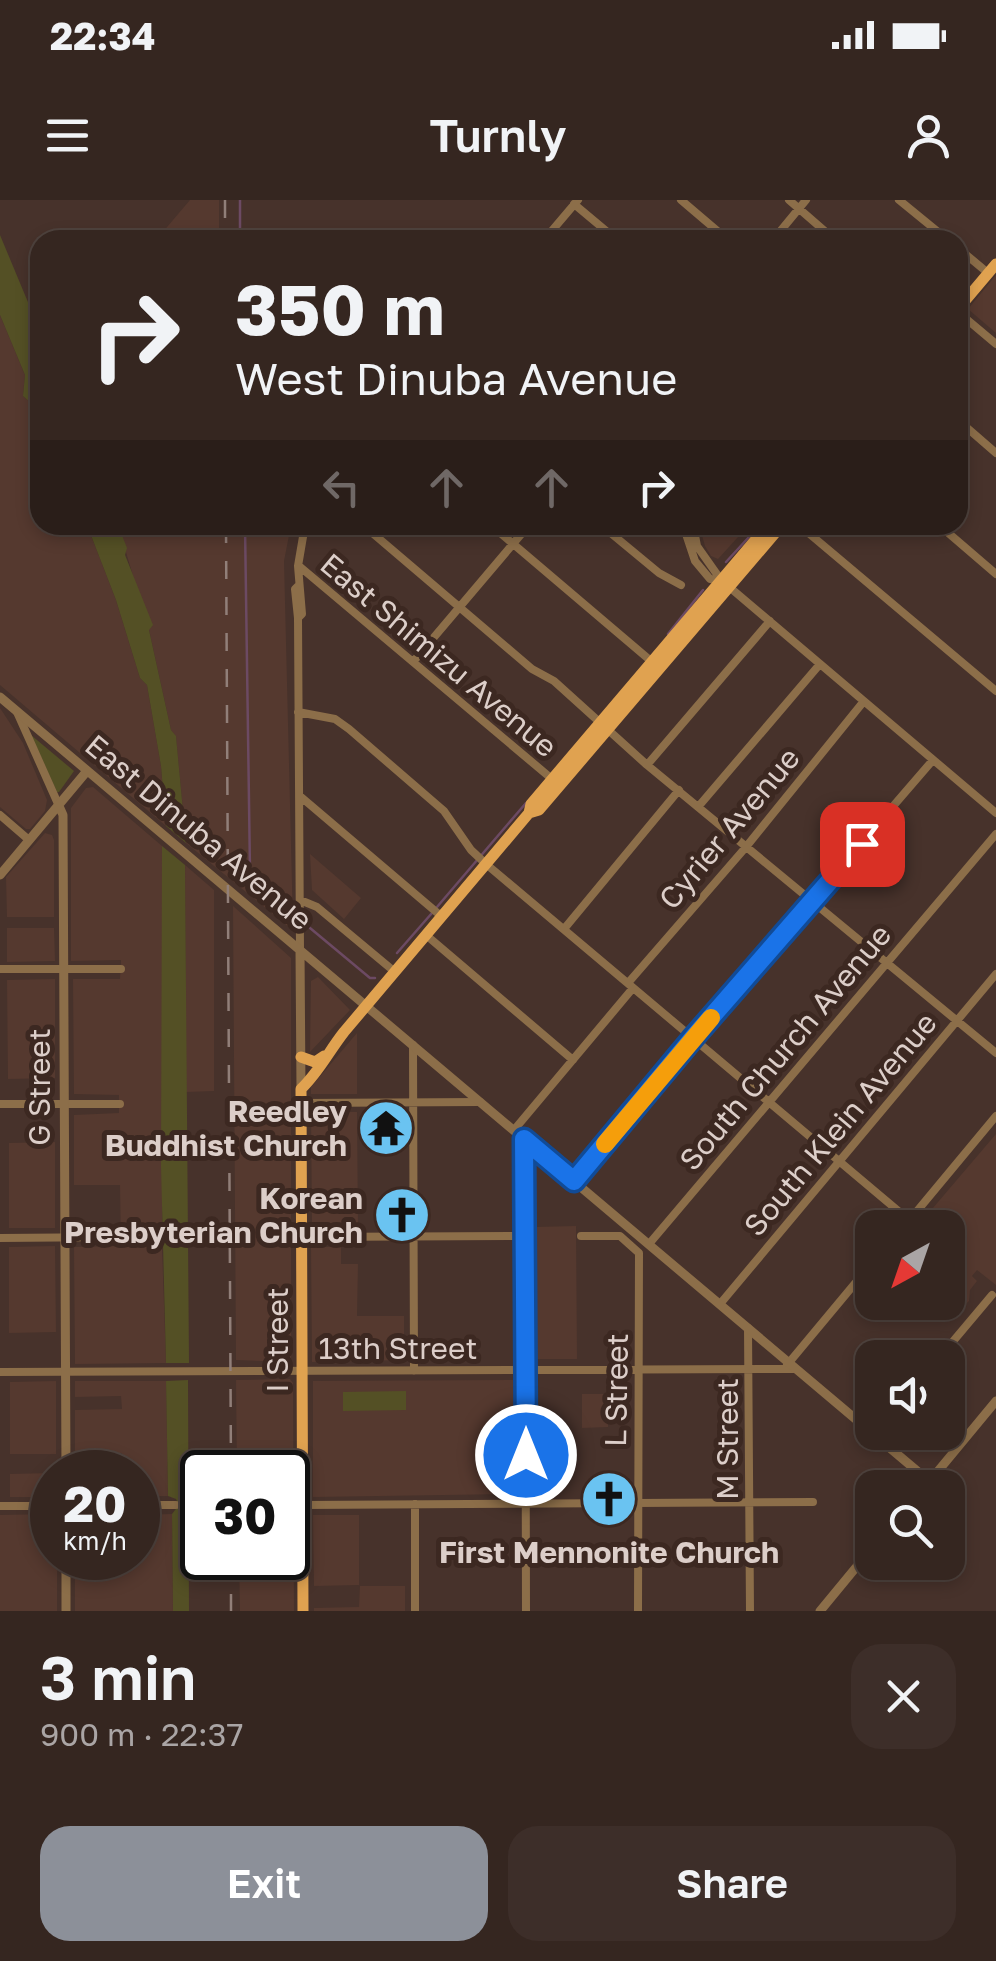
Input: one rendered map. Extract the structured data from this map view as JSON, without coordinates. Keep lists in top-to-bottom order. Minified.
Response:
{"streets":{"main road":["I Street"],"street":["East Shimizu Avenue","Cyrier Avenue","East Dinuba Avenue","South Church Avenue","G Street","South Klein Avenue","13th Street","L Street","M Street"]},"crossings":[["Cyrier Avenue","East Dinuba Avenue"],["East Dinuba Avenue","South Church Avenue"],["East Dinuba Avenue","G Street"],["East Dinuba Avenue","South Klein Avenue"],["East Dinuba Avenue","I Street"],["East Dinuba Avenue","13th Street"],["East Dinuba Avenue","M Street"],["G Street","13th Street"],["I Street","13th Street"],["13th Street","L Street"],["13th Street","M Street"]],"places":{"temple":["Reedley Buddhist Church"],"church":["Korean Presbyterian Church","First Mennonite Church"]},"north":"bottom left","page":{"status":"22:34","header":"Turnly","turn":["350 m","West Dinuba Avenue"],"speed":"20 km/h","limit":"30","heading":["3 min","900 m · 22:37"],"buttons":["Exit","Share"]}}
